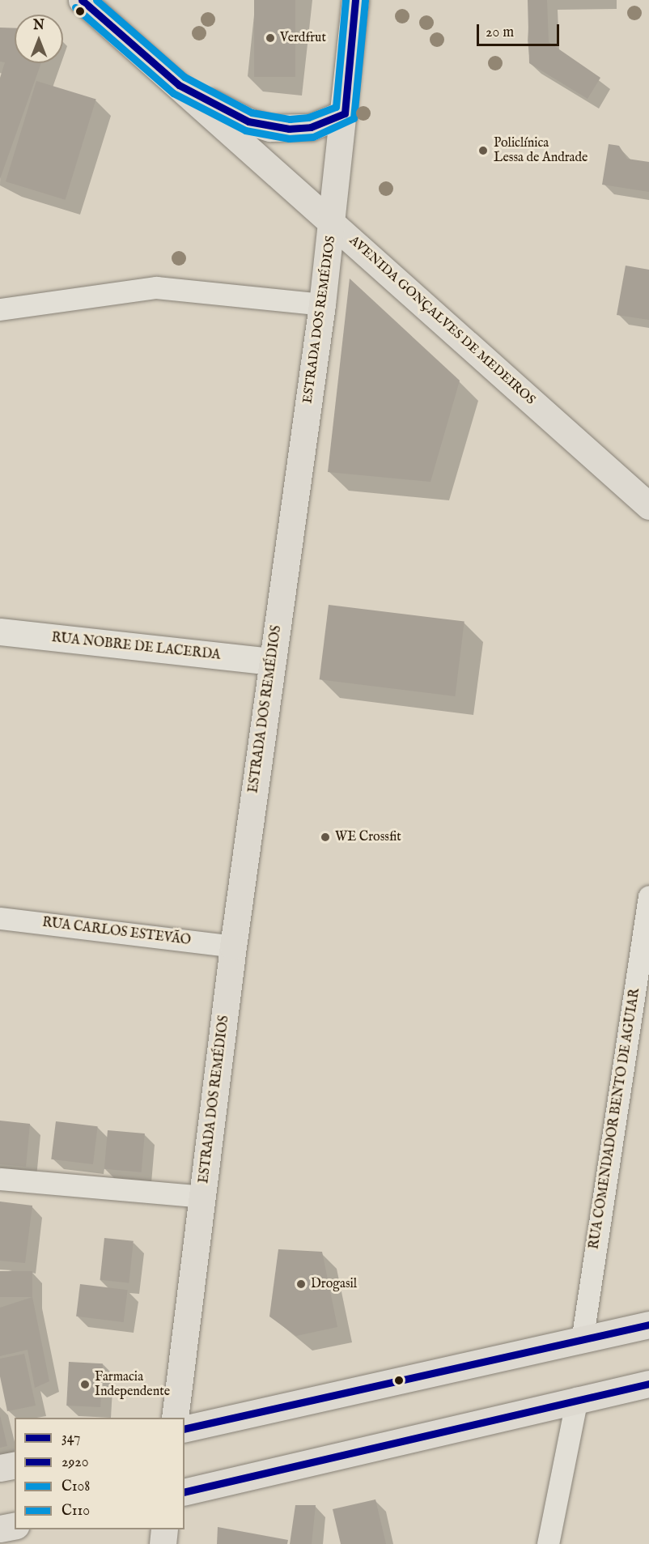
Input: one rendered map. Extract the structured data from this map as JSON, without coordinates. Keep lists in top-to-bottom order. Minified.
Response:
{"streets":{"main road":["ESTRADA DOS REMÉDIOS","AVENIDA GONÇALVES DE MEDEIROS"],"street":["RUA NOBRE DE LACERDA","RUA CARLOS ESTEVÃO","RUA COMENDADOR BENTO DE AGUIAR"]},"crossings":[["ESTRADA DOS REMÉDIOS","AVENIDA GONÇALVES DE MEDEIROS"],["ESTRADA DOS REMÉDIOS","RUA NOBRE DE LACERDA"],["ESTRADA DOS REMÉDIOS","RUA CARLOS ESTEVÃO"]],"places":["Verdfrut","Policlínica Lessa de Andrade","WE Crossfit","Drogasil","Farmacia Independente"],"lines":["transit line 2920","transit line C110","transit line C108","transit line 347"],"legend":["347","2920","C108","C110"],"scale_bar":"20 m","north":"top"}
